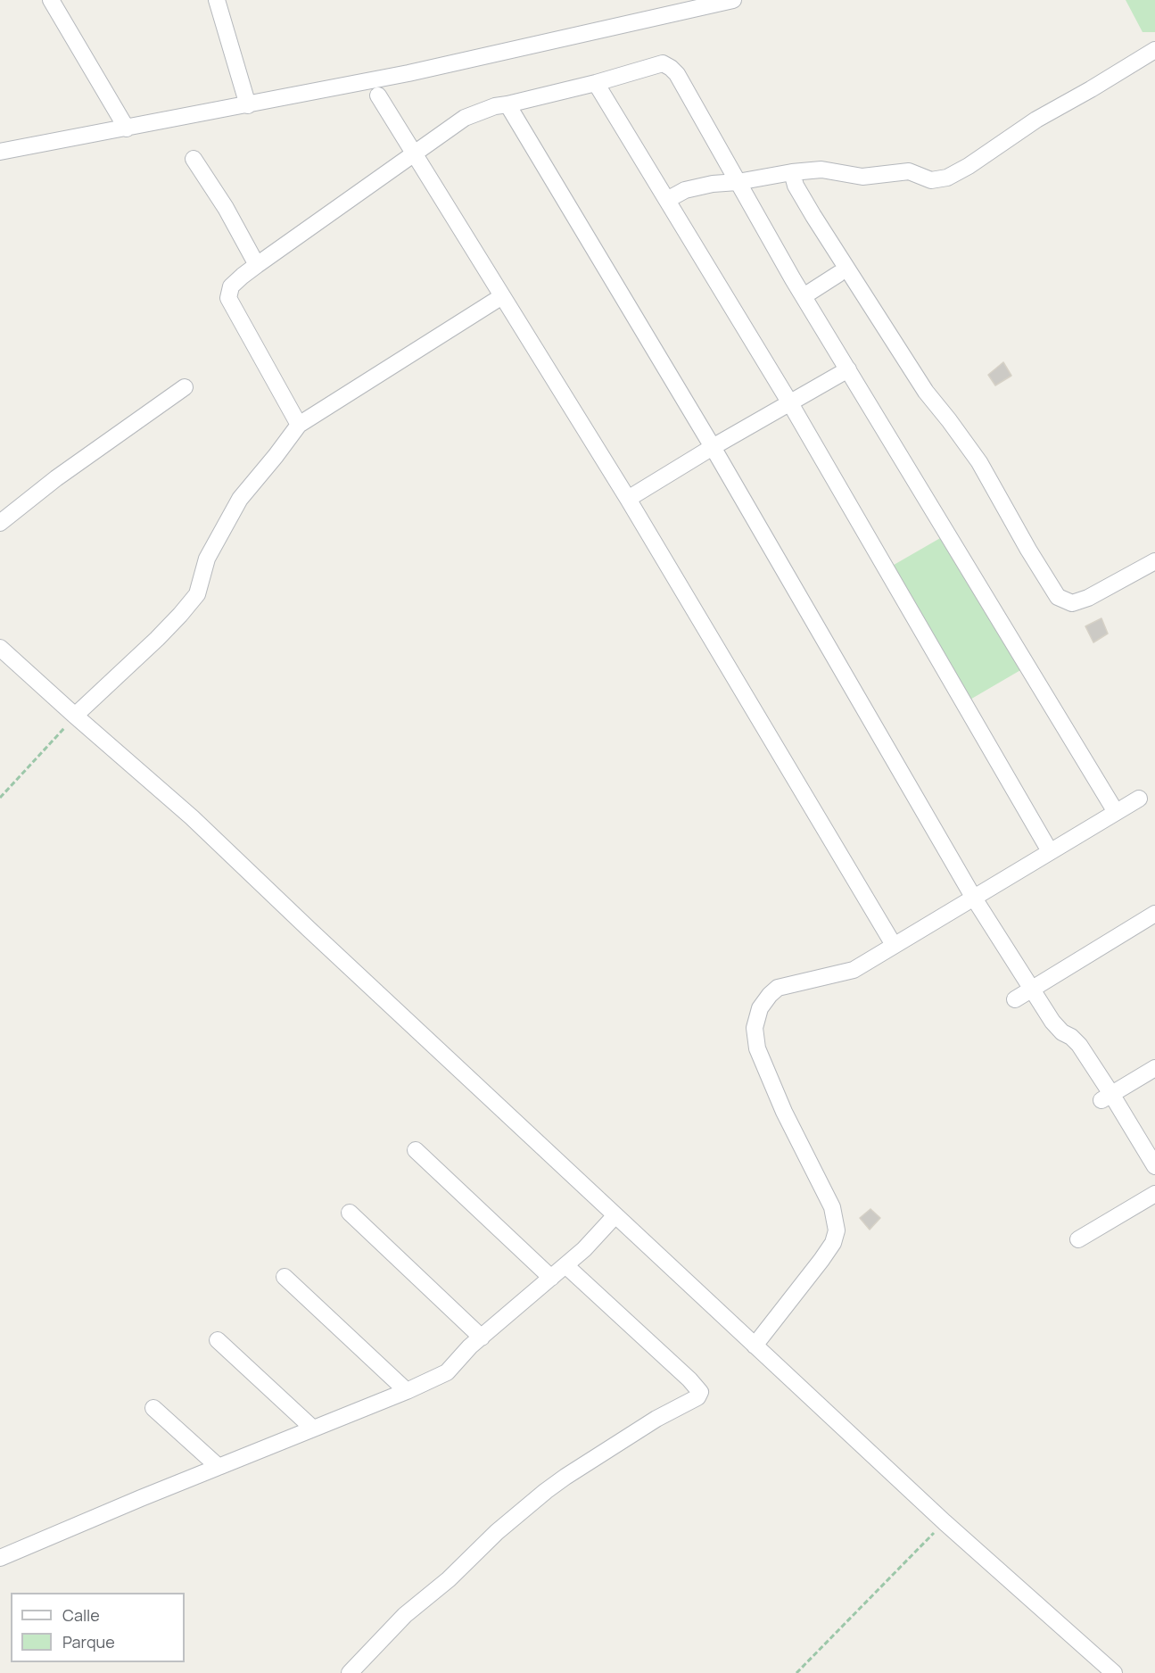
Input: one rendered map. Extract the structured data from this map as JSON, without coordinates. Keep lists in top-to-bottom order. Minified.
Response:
{"legend":["Calle","Parque"]}
